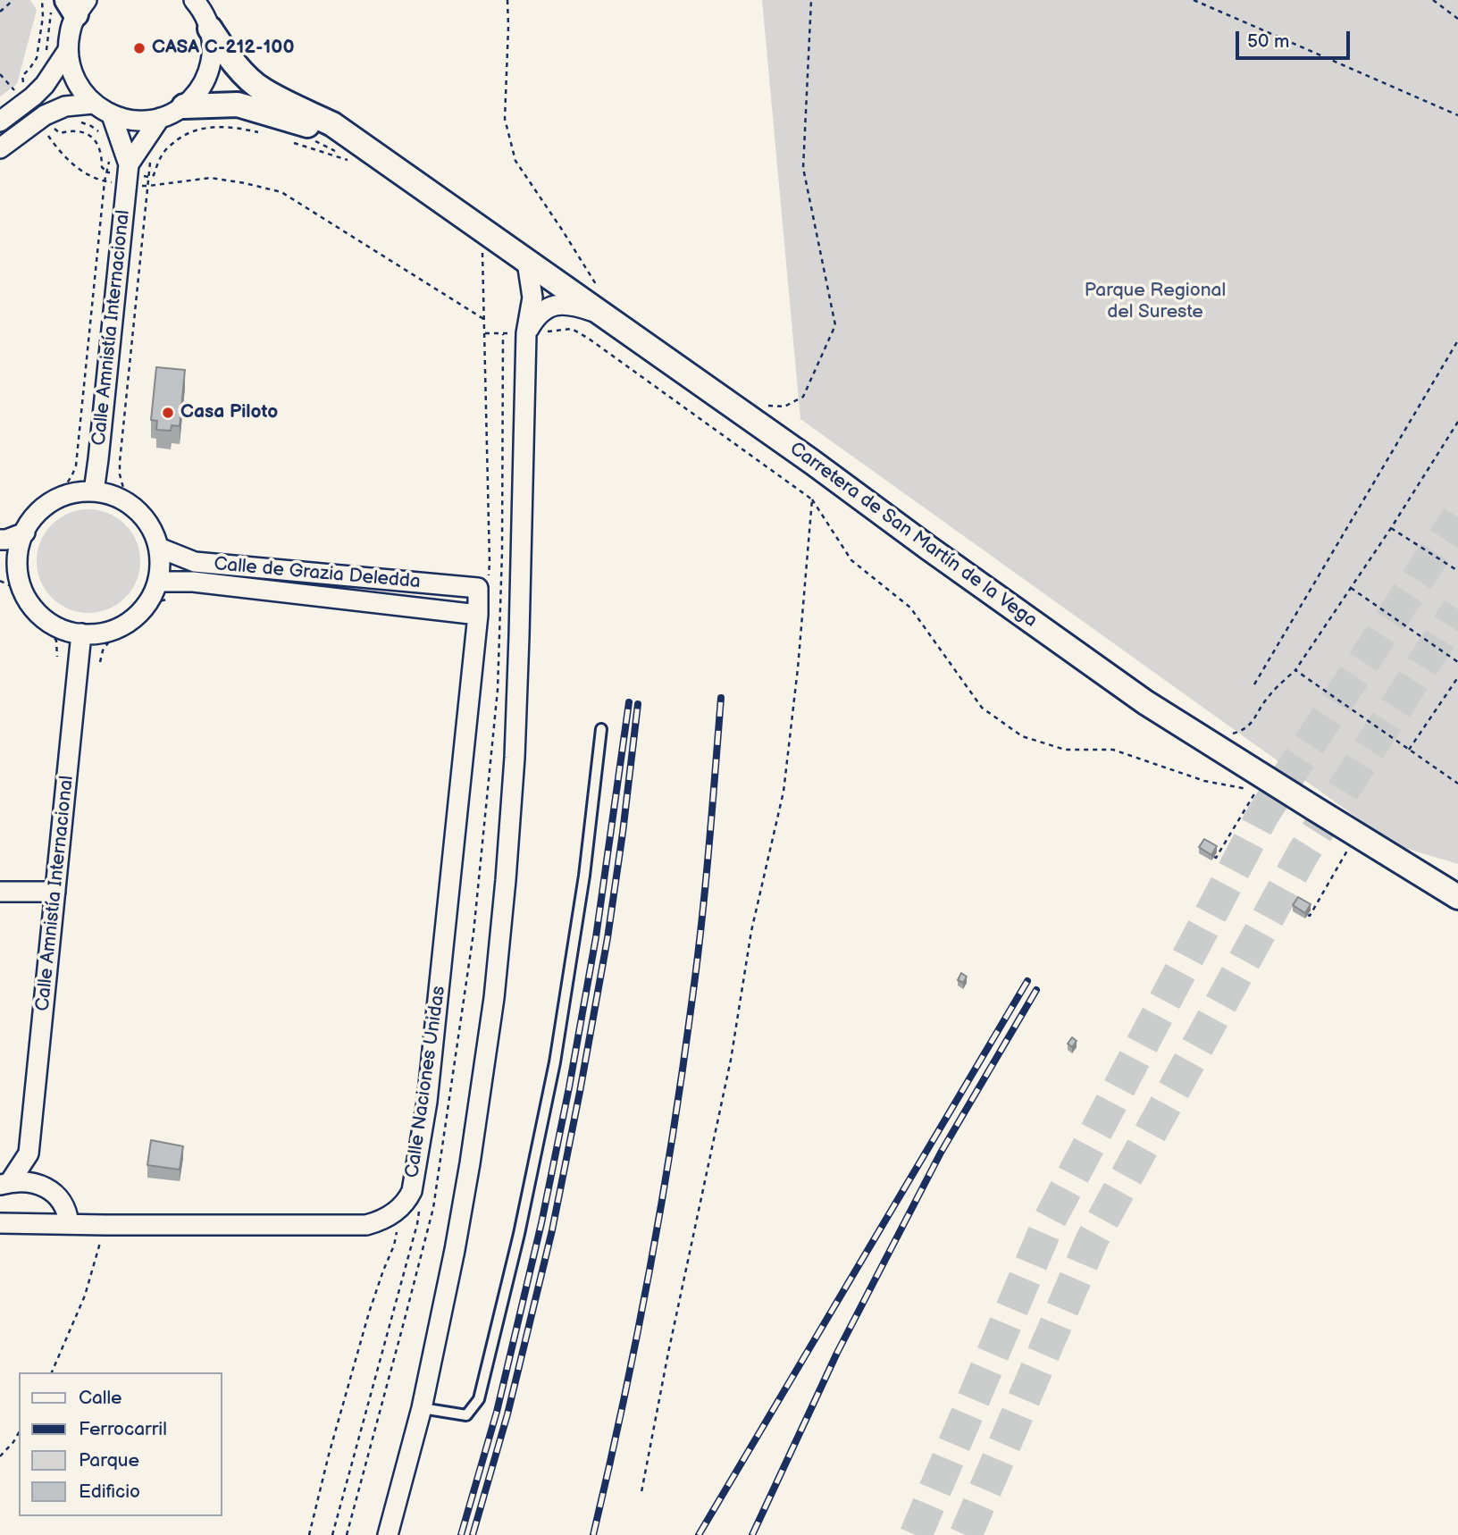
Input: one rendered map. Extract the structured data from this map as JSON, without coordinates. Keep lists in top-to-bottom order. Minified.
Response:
{"streets":{"street":["Calle Amnistía Internacional","Carretera de San Martín de la Vega","Calle de Grazia Deledda","Calle Naciones Unidas"]},"crossings":[["Calle Amnistía Internacional","Calle de Grazia Deledda"],["Calle de Grazia Deledda","Calle Naciones Unidas"]],"parks":["Parque Regional del Sureste"],"places":["CASA C-212-100","Casa Piloto"],"legend":["Calle","Ferrocarril","Parque","Edificio"],"scale_bar":"50 m"}
